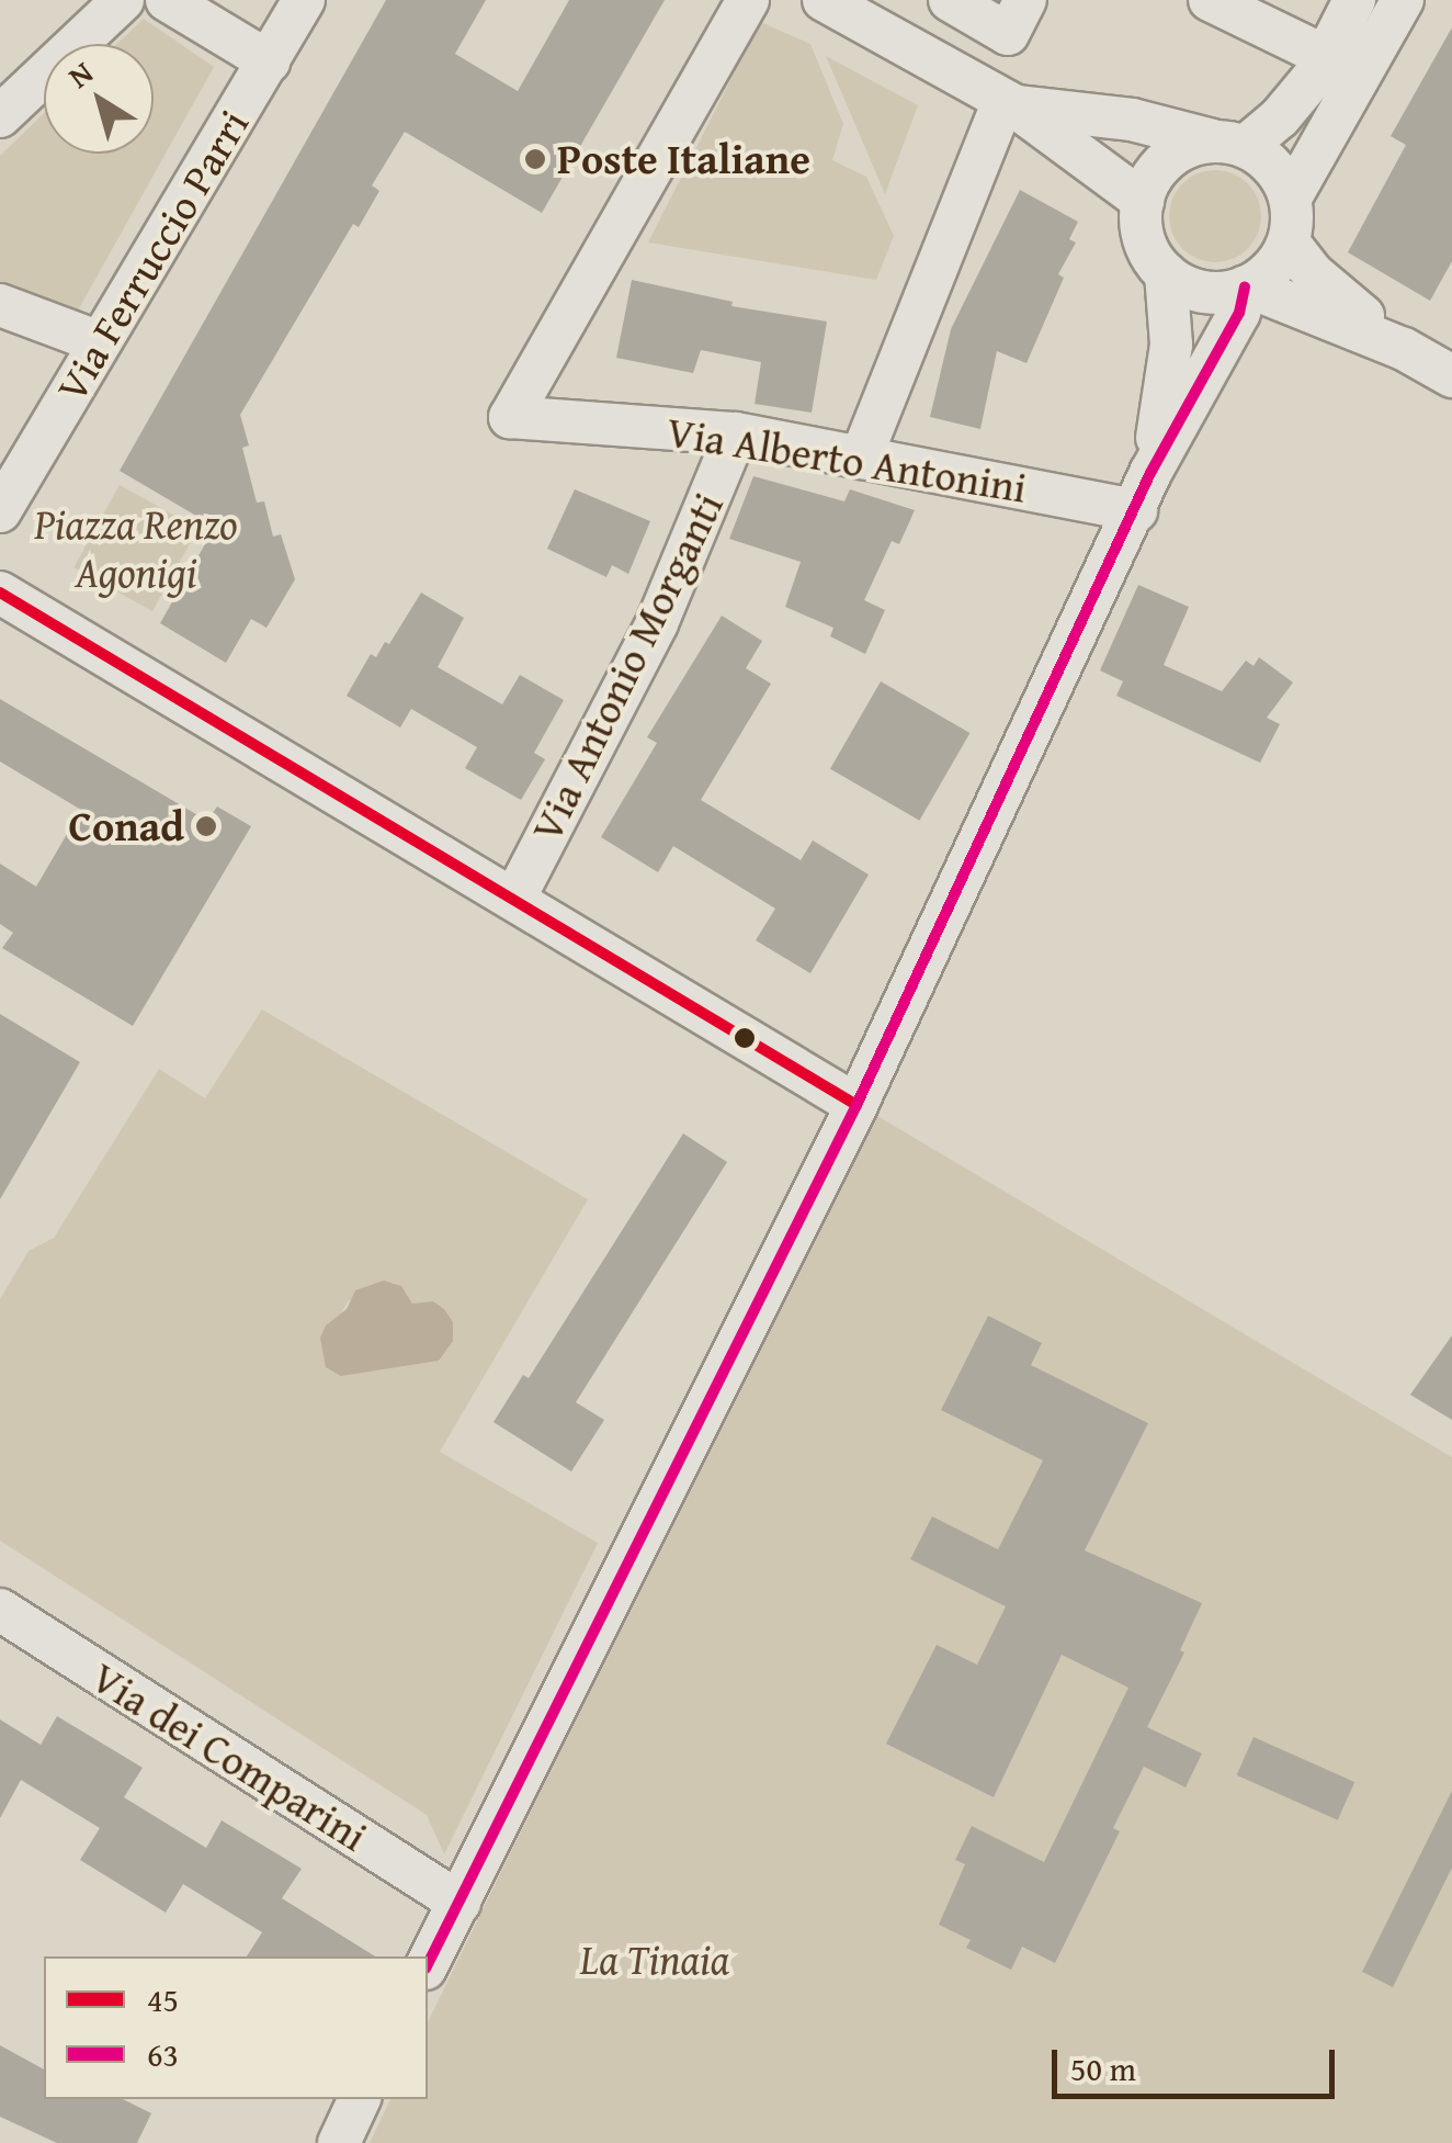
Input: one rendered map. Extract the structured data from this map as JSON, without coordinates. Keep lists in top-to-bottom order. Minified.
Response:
{"streets":{"street":["Via Ferruccio Parri","Via Alberto Antonini","Via Antonio Morganti","Via dei Comparini"]},"crossings":[["Via Alberto Antonini","Via Antonio Morganti"]],"parks":["Piazza Renzo Agonigi","La Tinaia"],"places":["Poste Italiane","Conad"],"lines":["transit line 63","transit line 45"],"legend":["45","63"],"scale_bar":"50 m","north":"top left"}
